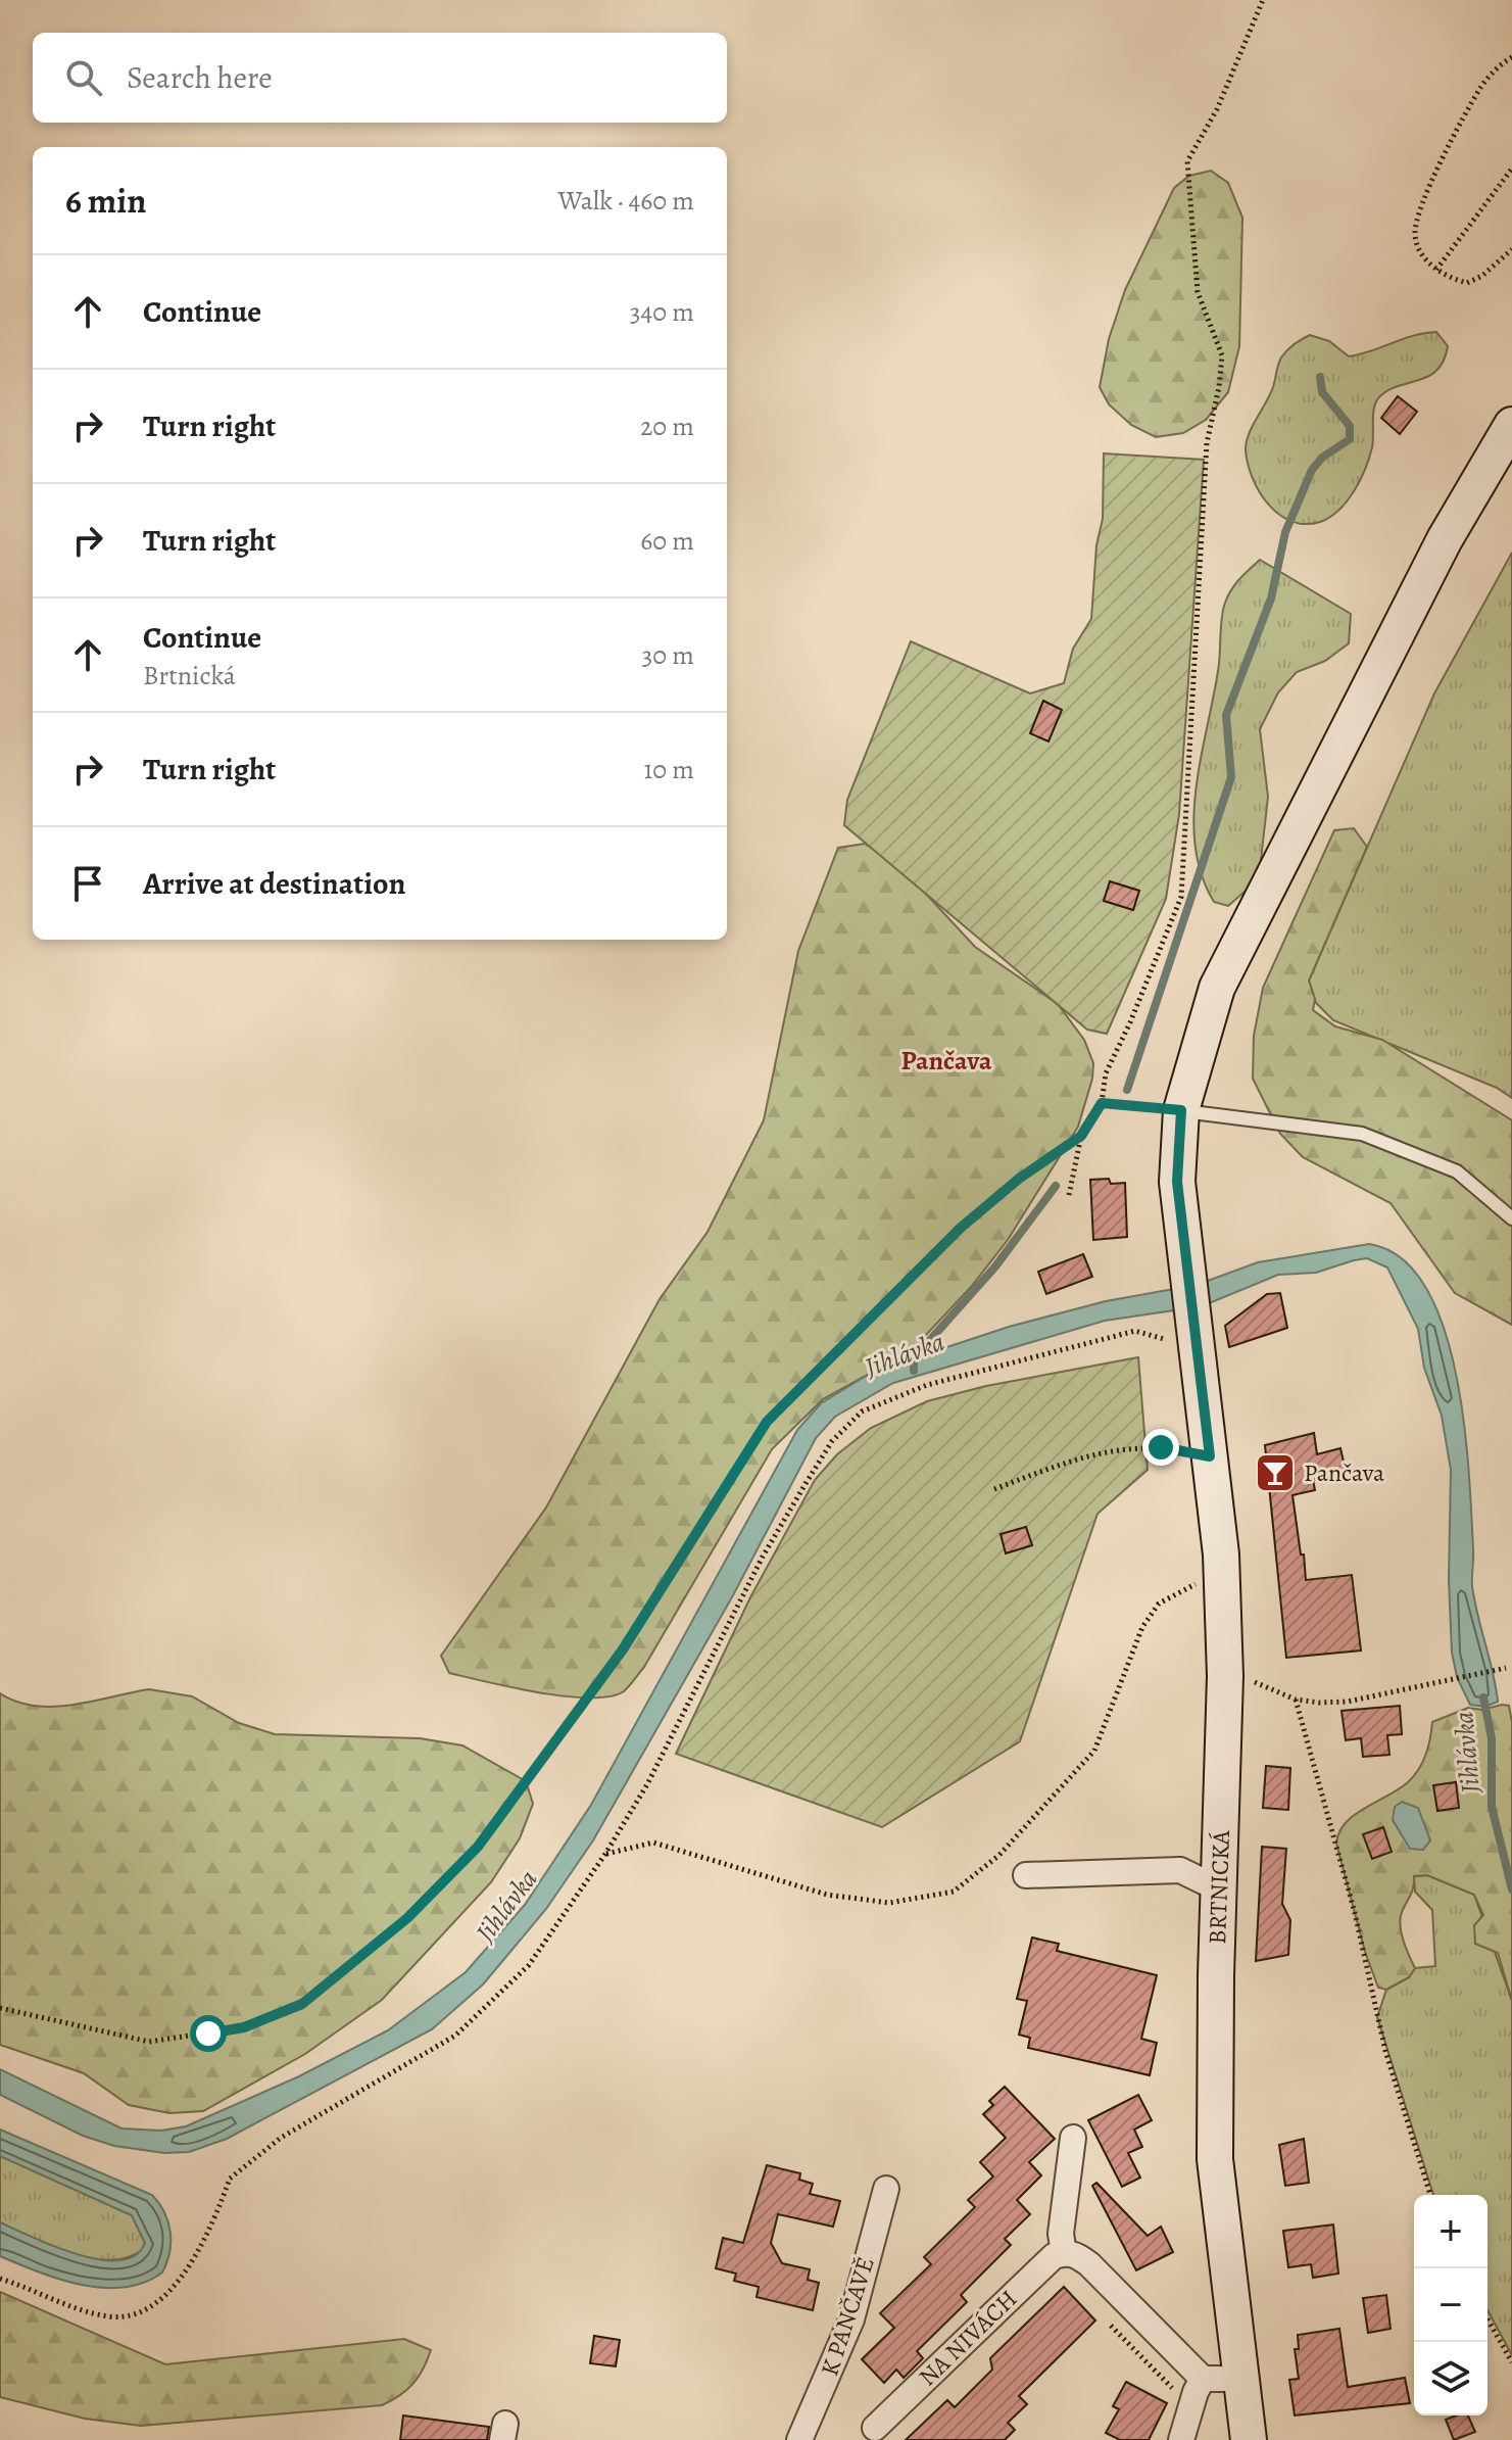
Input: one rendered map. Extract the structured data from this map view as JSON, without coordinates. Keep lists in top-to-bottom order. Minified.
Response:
{"streets":{"main road":["BRTNICKÁ"],"street":["K PANČAVĚ","NA NIVÁCH"]},"districts":["Pančava"],"water":["Jihlávka"],"places":{"bar":["Pančava"]},"page":{"search":"Search here","heading":["6 min","Walk · 460 m"],"list":[["Continue","340 m"],["Turn right","20 m"],["Turn right","60 m"],["Continue","Brtnická","30 m"],["Turn right","10 m"],"Arrive at destination"],"map_buttons":["+","−"]}}
